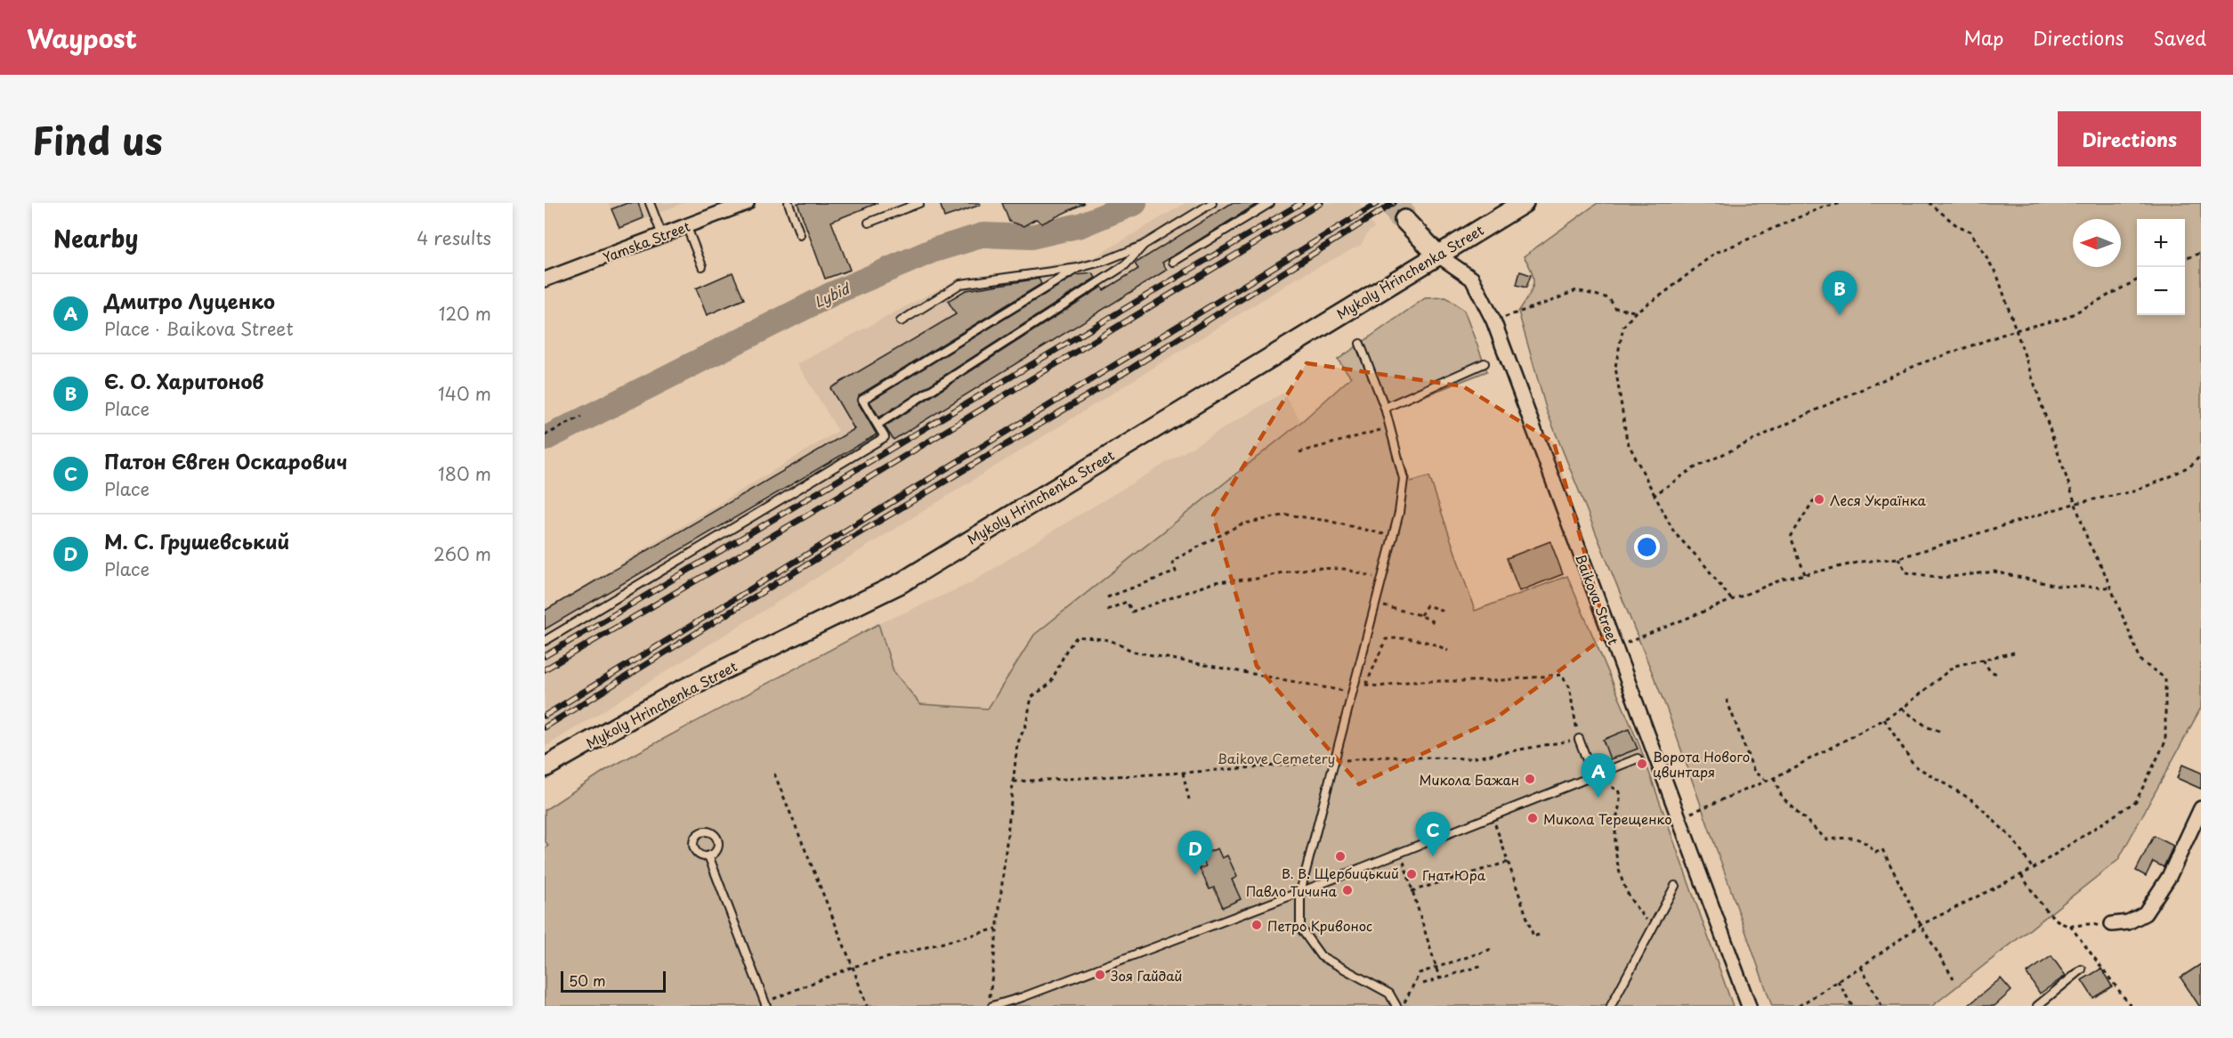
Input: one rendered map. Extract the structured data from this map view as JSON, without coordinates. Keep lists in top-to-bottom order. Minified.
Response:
{"streets":{"main road":["Mykoly Hrinchenka Street","Baikova Street"],"street":["Yamska Street"]},"crossings":[["Mykoly Hrinchenka Street","Baikova Street"]],"water":["Lybid"],"parks":["Baikove Cemetery"],"places":["Леся Українка","Ворота Нового цвинтаря","Микола Бажан","Микола Терещенко","В. В. Щербицький","Гнат Юра","Павло Тичина","Петро Кривонос","Зоя Гайдай"],"scale_bar":"50 m","north":"left","page":{"header":"Waypost","nav":["Map","Directions","Saved"],"title":"Find us","buttons":"Directions","heading":["Nearby","4 results"],"map_buttons":["+","−"],"pins":["B","A","C","D"],"list":[{"mark":"A","name":"Дмитро Луценко","note":"Place · Baikova Street","value":"120 m"},{"mark":"B","name":"Є. О. Харитонов","note":"Place","value":"140 m"},{"mark":"C","name":"Патон Євген Оскарович","note":"Place","value":"180 m"},{"mark":"D","name":"М. С. Грушевський","note":"Place","value":"260 m"}],"scale":"50 m"}}
